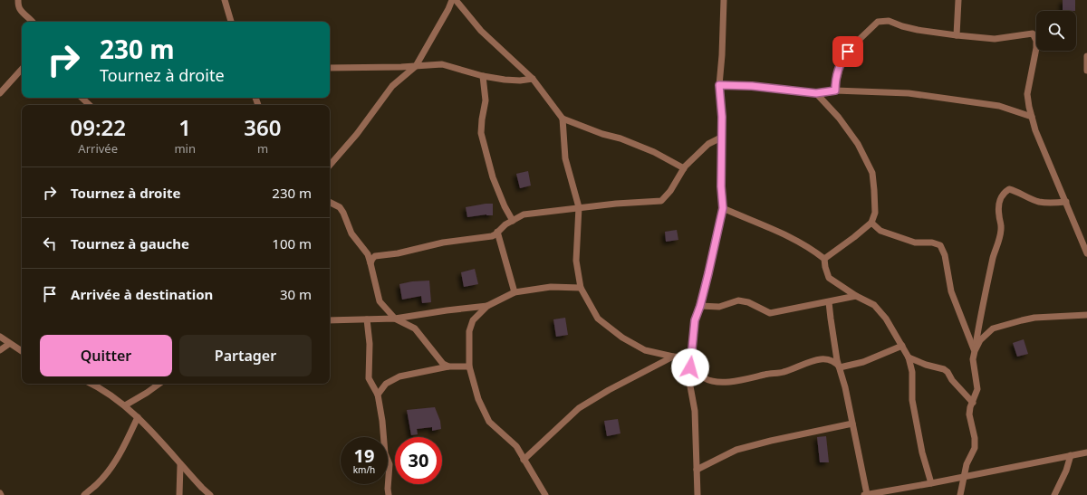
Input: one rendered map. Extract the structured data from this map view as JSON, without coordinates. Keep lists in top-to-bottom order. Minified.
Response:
{"page":{"turn":["230 m","Tournez à droite"],"eta":["09:22","Arrivée","1","min","360","m"],"list":[{"name":"Tournez à droite","value":"230 m"},{"name":"Tournez à gauche","value":"100 m"},{"name":"Arrivée à destination","value":"30 m"}],"buttons":["Quitter","Partager"],"speed":"19 km/h","limit":"30"}}
